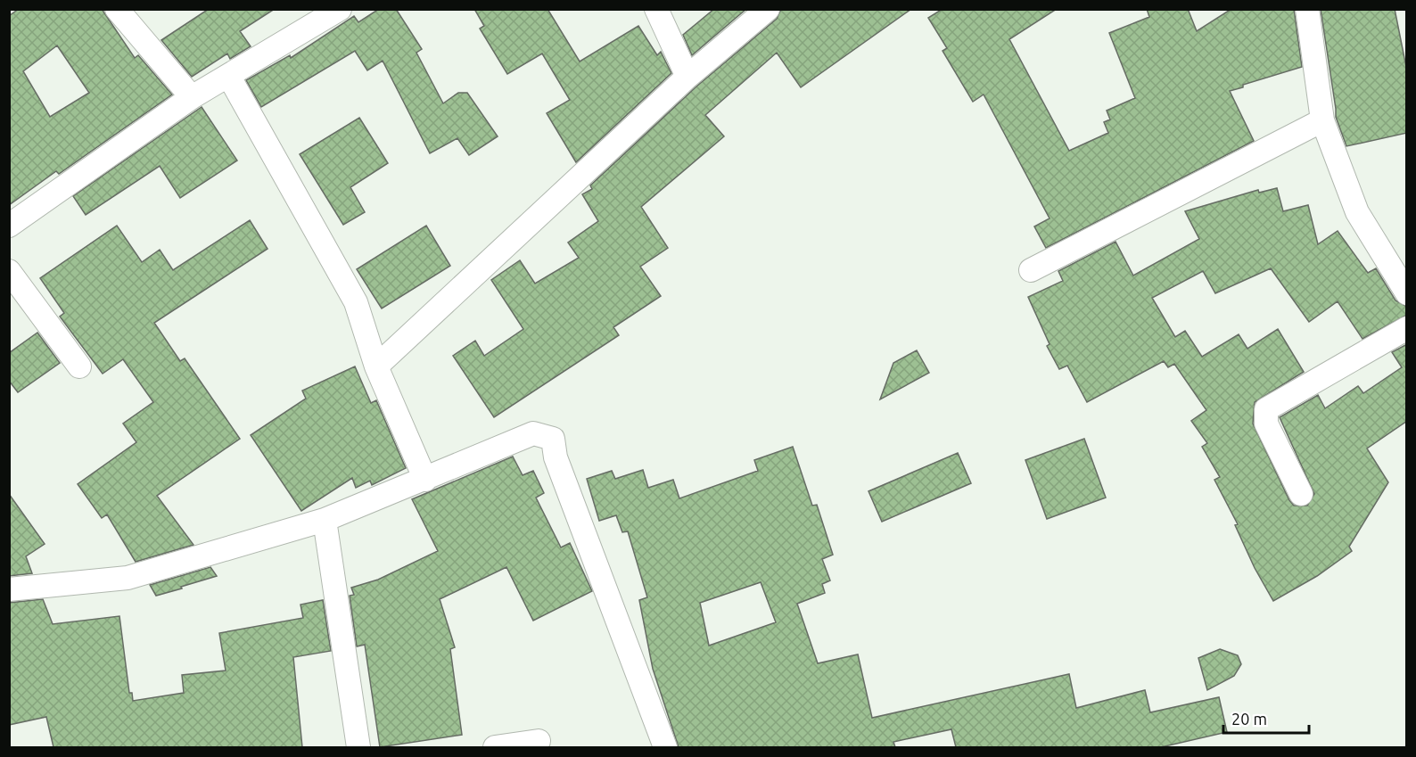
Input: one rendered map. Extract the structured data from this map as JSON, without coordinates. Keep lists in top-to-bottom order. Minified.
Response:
{"scale_bar":"20 m"}
